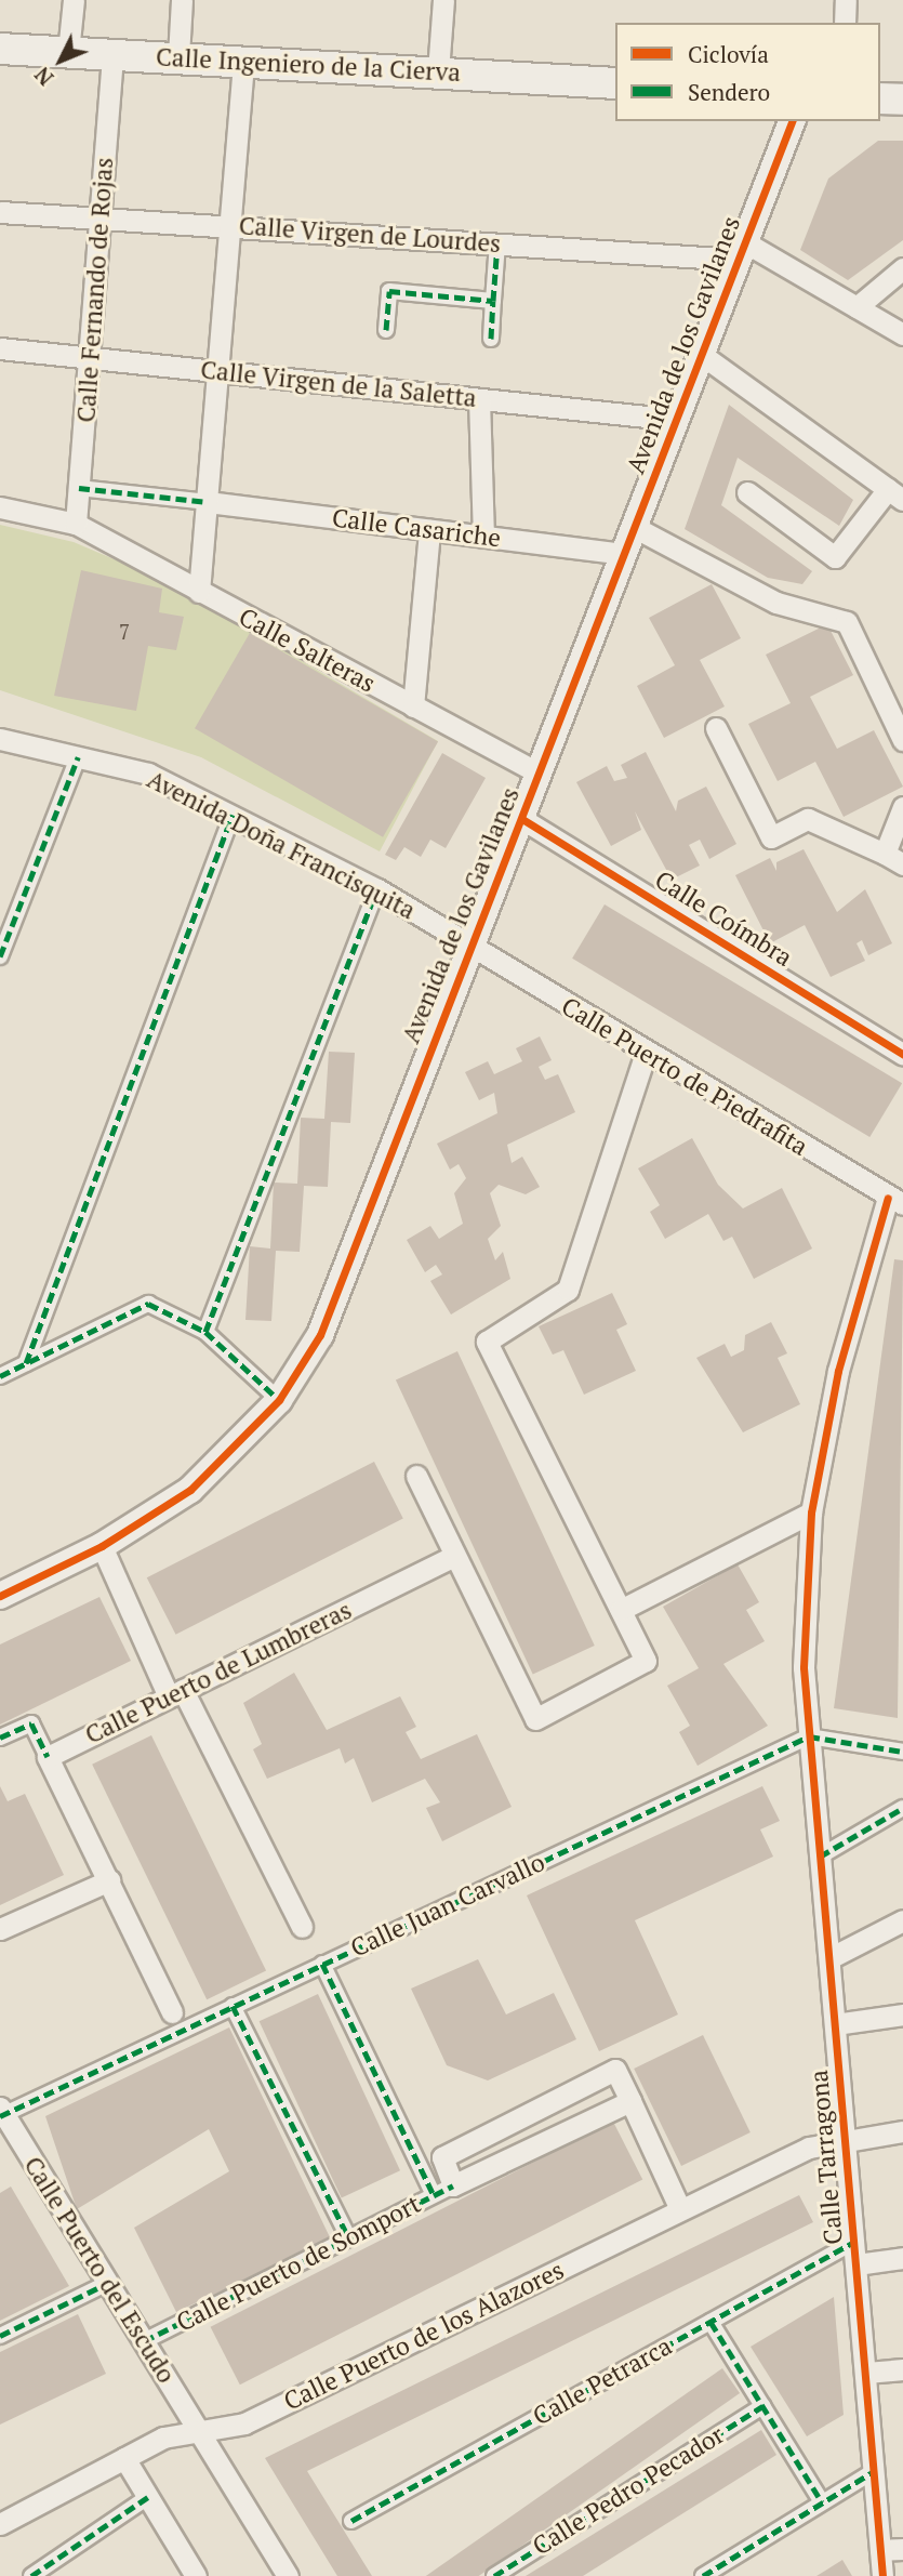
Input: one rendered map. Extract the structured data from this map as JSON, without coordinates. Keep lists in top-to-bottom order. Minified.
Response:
{"streets":{"main road":["Calle Ingeniero de la Cierva"],"street":["Calle Virgen de Lourdes","Calle Fernando de Rojas","Avenida de los Gavilanes","Calle Virgen de la Saletta","Calle Casariche","Calle Salteras","Avenida Doña Francisquita","Calle Coímbra","Calle Puerto de Piedrafita","Calle Puerto de Lumbreras","Calle Juan Carvallo","Calle Tarragona","Calle Puerto de Somport","Calle Puerto del Escudo","Calle Puerto de los Alazores","Calle Petrarca","Calle Pedro Pecador"]},"crossings":[["Calle Ingeniero de la Cierva","Calle Fernando de Rojas"],["Calle Virgen de Lourdes","Calle Fernando de Rojas"],["Calle Virgen de Lourdes","Avenida de los Gavilanes"],["Calle Fernando de Rojas","Calle Virgen de la Saletta"],["Calle Fernando de Rojas","Calle Salteras"],["Avenida de los Gavilanes","Calle Virgen de la Saletta"],["Avenida de los Gavilanes","Calle Casariche"],["Avenida de los Gavilanes","Calle Salteras"],["Avenida de los Gavilanes","Avenida Doña Francisquita"],["Avenida de los Gavilanes","Calle Coímbra"],["Avenida de los Gavilanes","Calle Puerto de Piedrafita"],["Avenida Doña Francisquita","Calle Puerto de Piedrafita"],["Calle Puerto de Piedrafita","Calle Tarragona"],["Calle Juan Carvallo","Calle Tarragona"],["Calle Juan Carvallo","Calle Puerto del Escudo"],["Calle Tarragona","Calle Puerto de los Alazores"],["Calle Tarragona","Calle Petrarca"],["Calle Puerto de Somport","Calle Puerto del Escudo"],["Calle Puerto del Escudo","Calle Puerto de los Alazores"]],"house_numbers":["7"],"legend":["Ciclovía","Sendero"],"north":"bottom left"}
